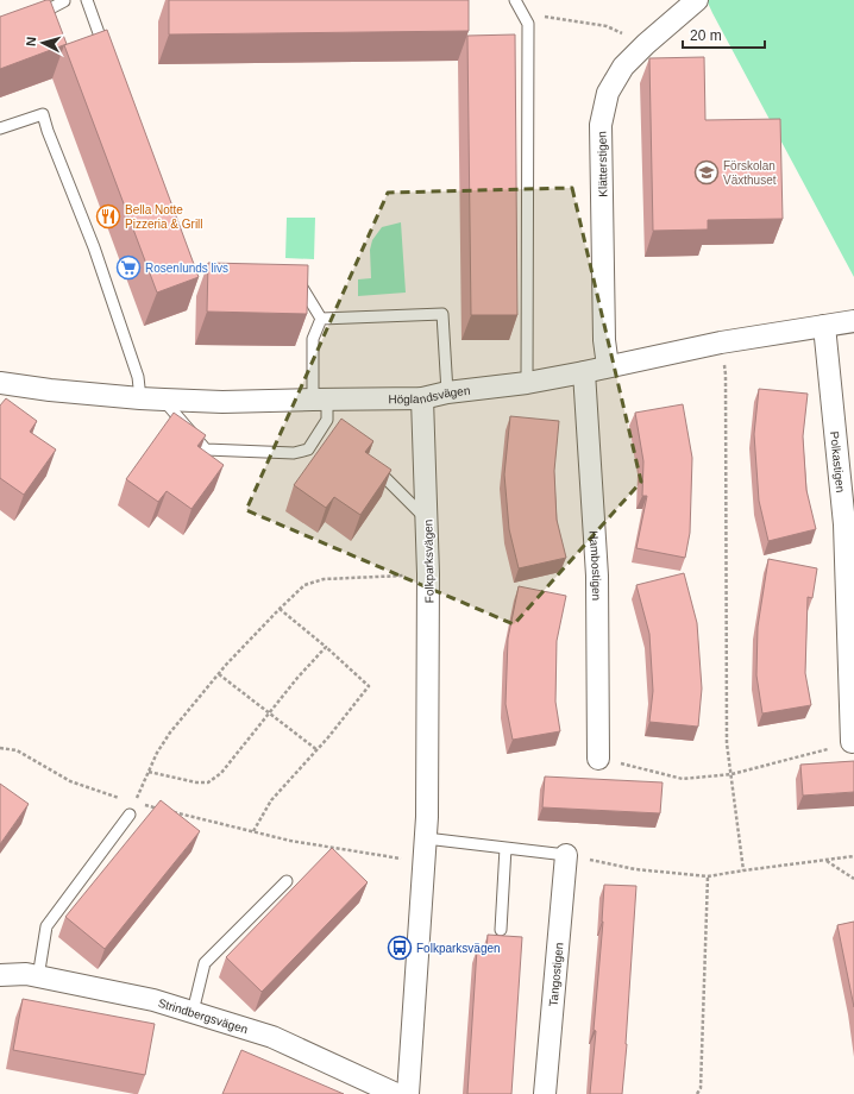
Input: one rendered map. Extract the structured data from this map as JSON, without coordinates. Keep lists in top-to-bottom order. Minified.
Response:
{"streets":{"street":["Klätterstigen","Höglandsvägen","Polkastigen","Folkparksvägen","Hambostigen","Tangostigen","Strindbergsvägen"]},"crossings":[["Klätterstigen","Höglandsvägen"],["Höglandsvägen","Polkastigen"],["Höglandsvägen","Folkparksvägen"],["Höglandsvägen","Hambostigen"]],"places":{"school or university":["Förskolan Växthuset"],"restaurant":["Bella Notte Pizzeria & Grill"],"supermarket":["Rosenlunds livs"],"bus stop":["Folkparksvägen"]},"scale_bar":"20 m","north":"left"}
